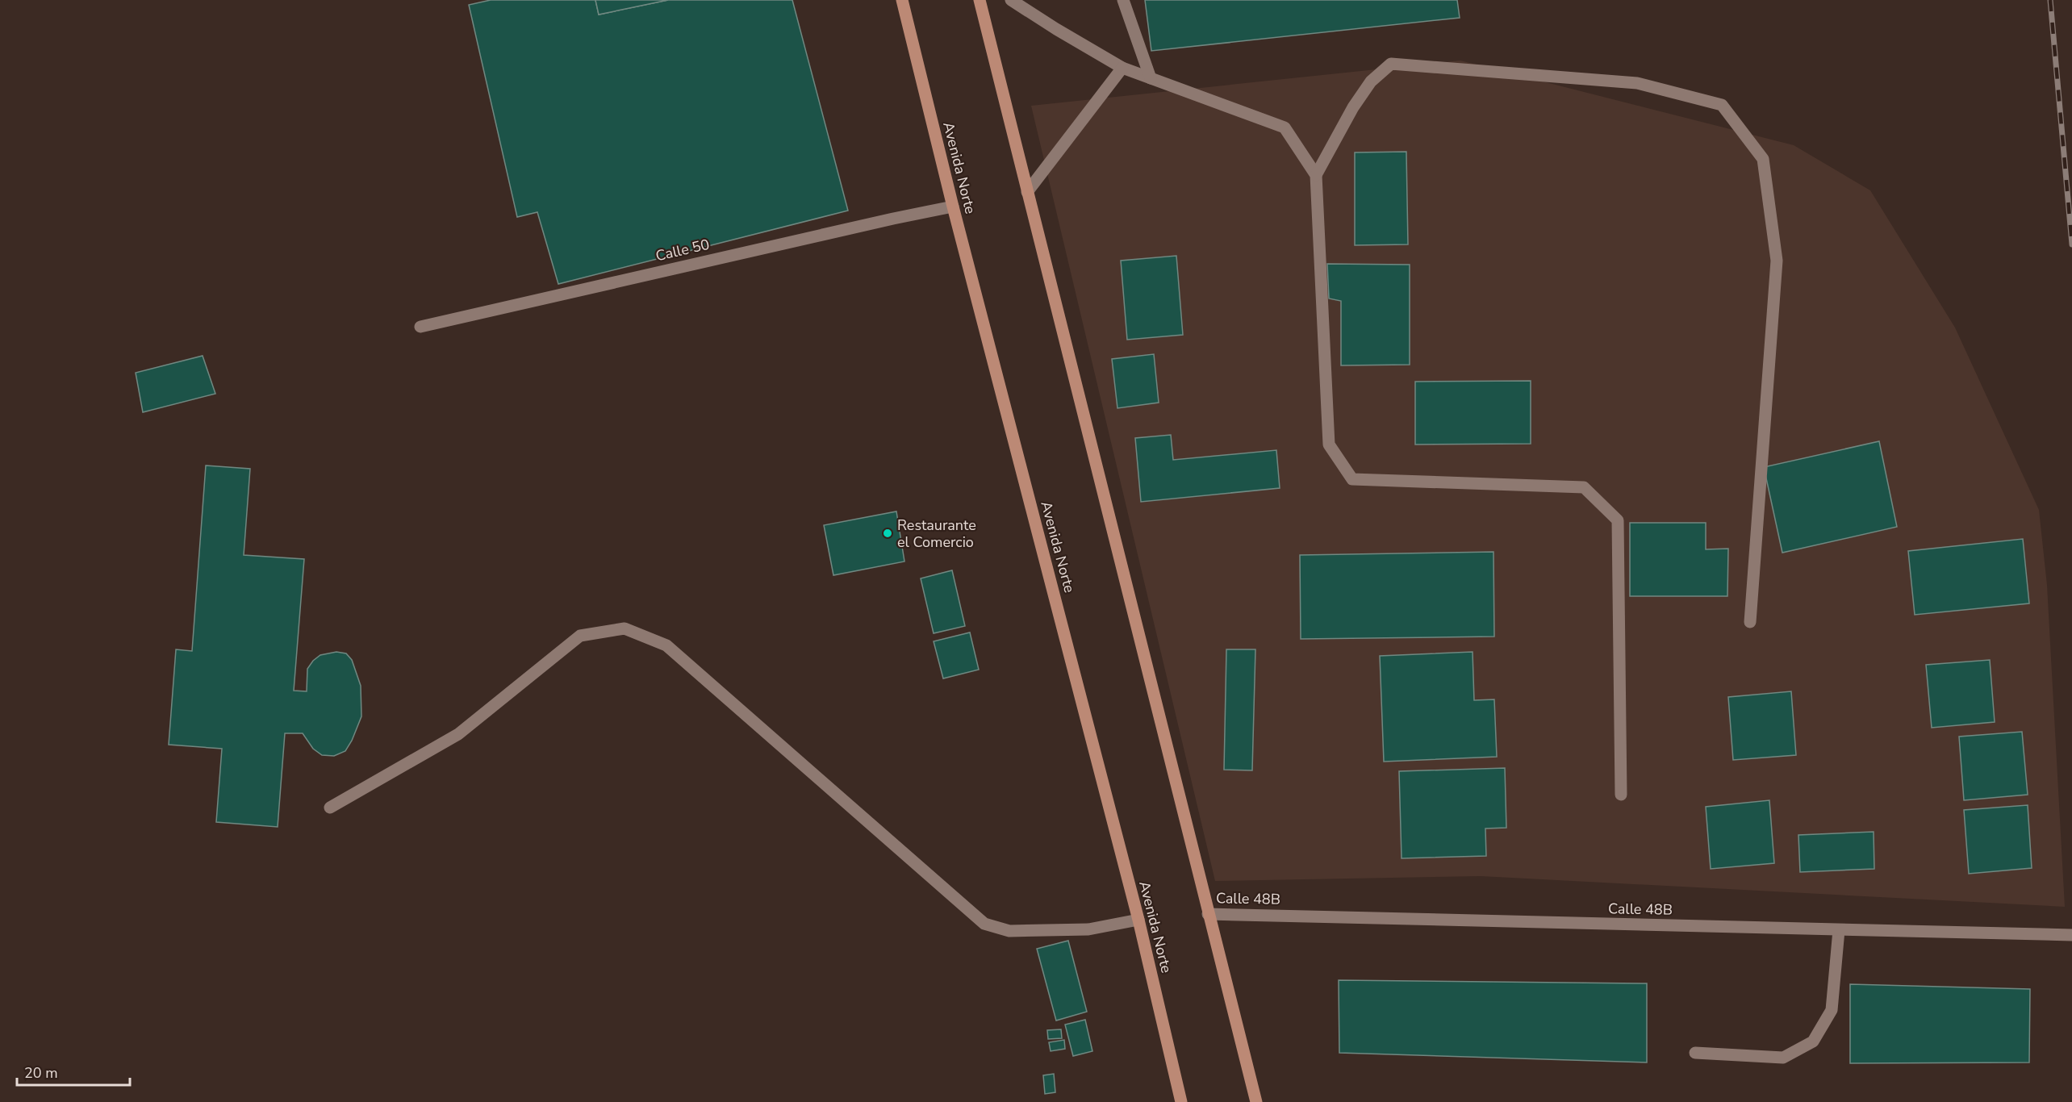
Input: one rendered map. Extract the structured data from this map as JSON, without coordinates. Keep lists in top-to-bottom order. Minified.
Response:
{"streets":{"main road":["Avenida Norte"],"street":["Calle 50","Calle 48B"]},"crossings":[["Avenida Norte","Calle 50"]],"places":["Restaurante el Comercio"],"scale_bar":"20 m"}
